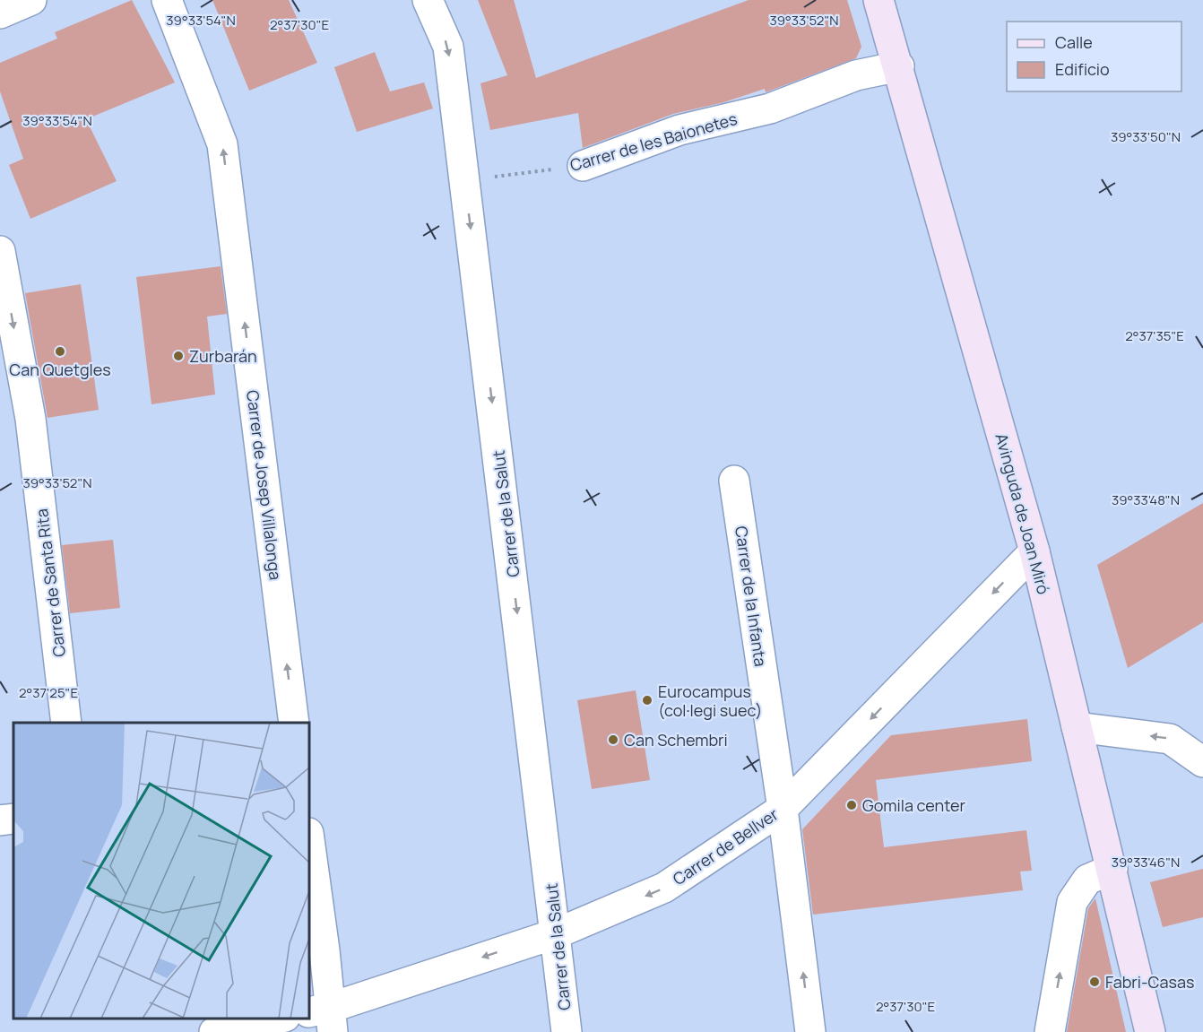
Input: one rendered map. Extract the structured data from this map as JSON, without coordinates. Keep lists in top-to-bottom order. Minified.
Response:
{"streets":{"street":["Carrer de les Baionetes","Carrer de Josep Villalonga","Carrer de la Salut","Avinguda de Joan Miró","Carrer de Santa Rita","Carrer de la Infanta","Carrer de Bellver"]},"crossings":[["Carrer de les Baionetes","Carrer de la Salut"],["Carrer de les Baionetes","Avinguda de Joan Miró"],["Carrer de la Salut","Carrer de Bellver"],["Avinguda de Joan Miró","Carrer de Bellver"],["Carrer de la Infanta","Carrer de Bellver"]],"one_way":["Carrer de Josep Villalonga","Carrer de la Salut","Carrer de Santa Rita","Carrer de la Infanta","Carrer de Bellver"],"places":["Can Quetgles","Zurbarán","Eurocampus (col·legi suec)","Can Schembri","Gomila center","Fabri-Casas"],"legend":["Calle","Edificio"],"coordinates":["39°33'54\"N","39°33'52\"N","2°37'30\"E","39°33'50\"N","2°37'35\"E","39°33'48\"N","2°37'25\"E","39°33'46\"N"]}
